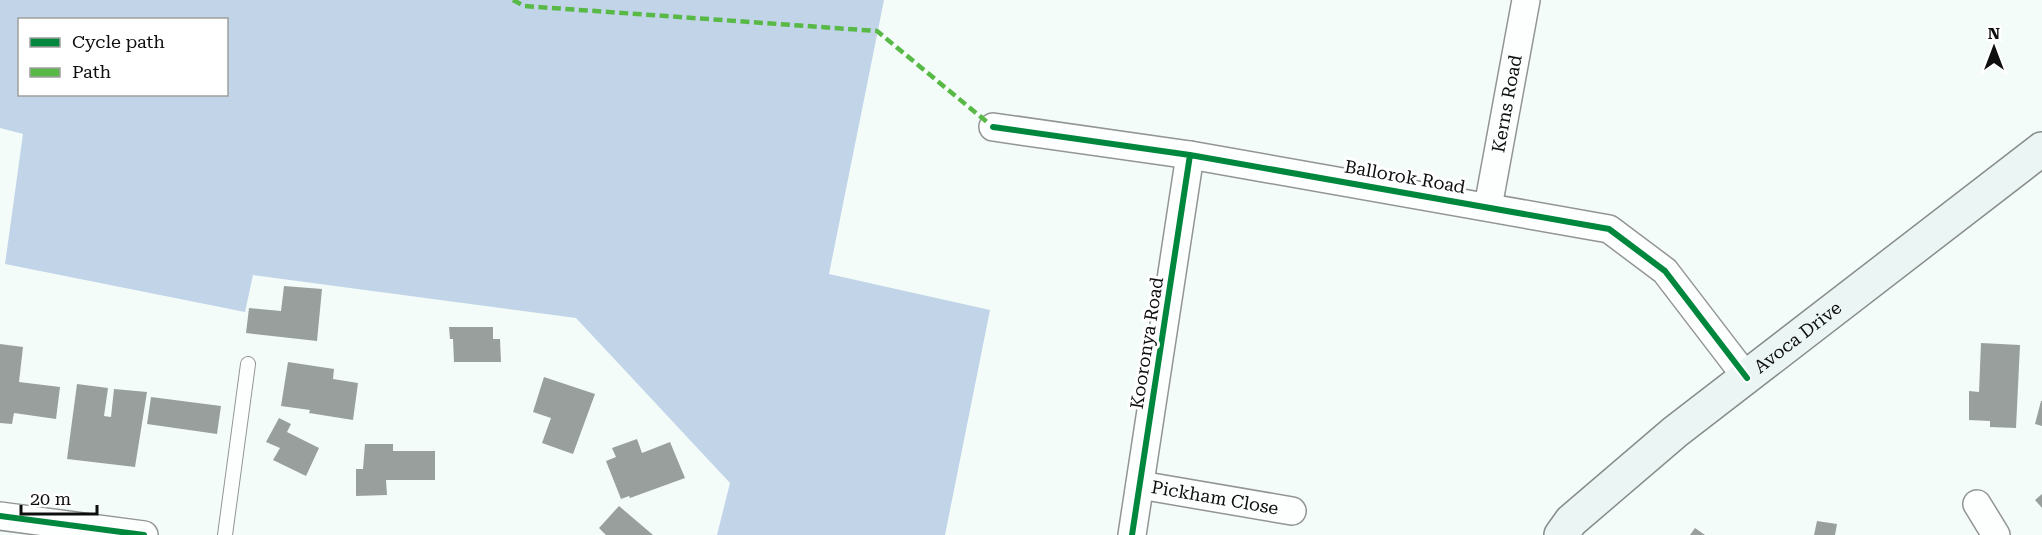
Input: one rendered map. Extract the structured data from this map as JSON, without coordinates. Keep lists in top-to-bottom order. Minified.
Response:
{"streets":{"main road":["Avoca Drive"],"street":["Kerns Road","Ballorok Road","Kooronya Road","Pickham Close"]},"crossings":[["Kerns Road","Ballorok Road"],["Ballorok Road","Avoca Drive"],["Ballorok Road","Kooronya Road"],["Kooronya Road","Pickham Close"]],"legend":["Cycle path","Path"],"scale_bar":"20 m","north":"top"}
